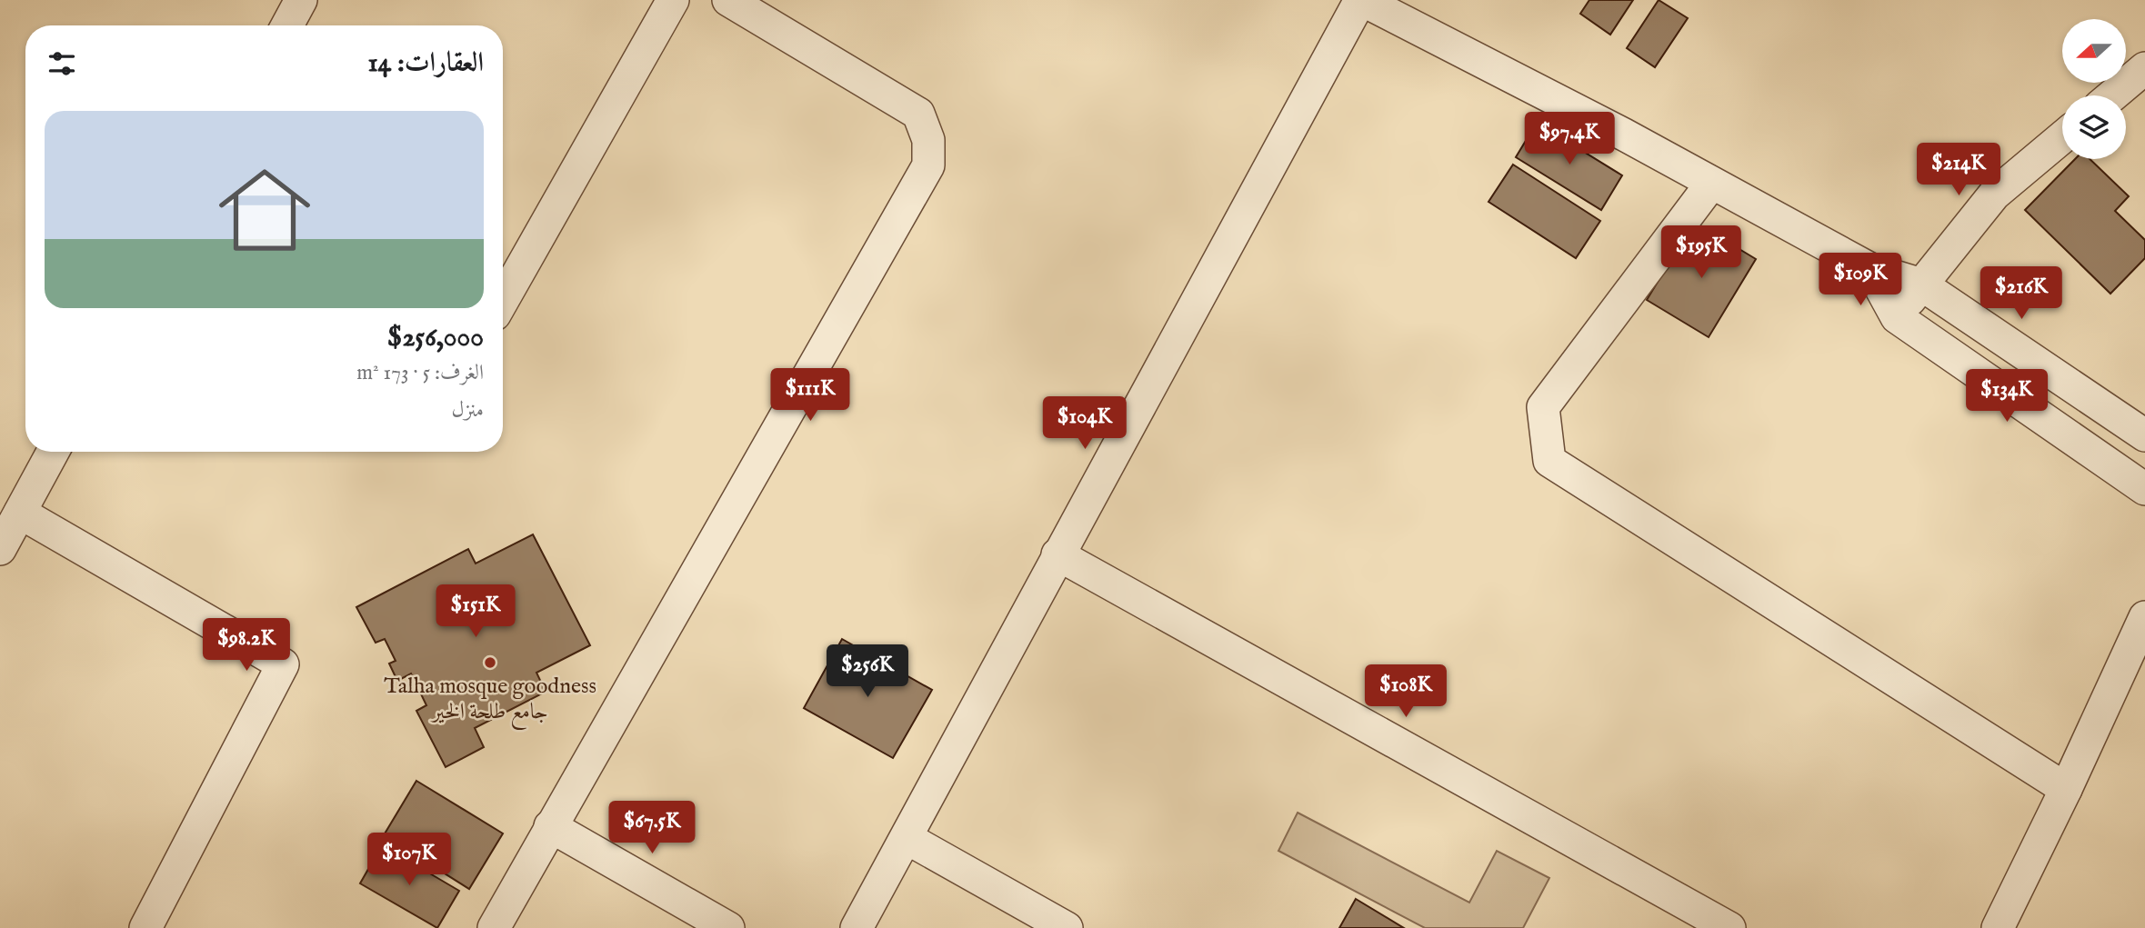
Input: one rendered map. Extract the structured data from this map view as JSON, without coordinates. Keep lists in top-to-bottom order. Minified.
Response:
{"places":["Talha mosque goodness جامع طلحة الخير"],"north":"left","page":{"heading":"العقارات: 14","list":[{"name":"$256,000","note":"الغرف: 5 · 173 m² · منزل"}],"price":["$97.4K","$214K","$195K","$109K","$216K","$111K","$134K","$104K","$151K","$98.2K","$256K","$108K","$67.5K","$107K"]}}
